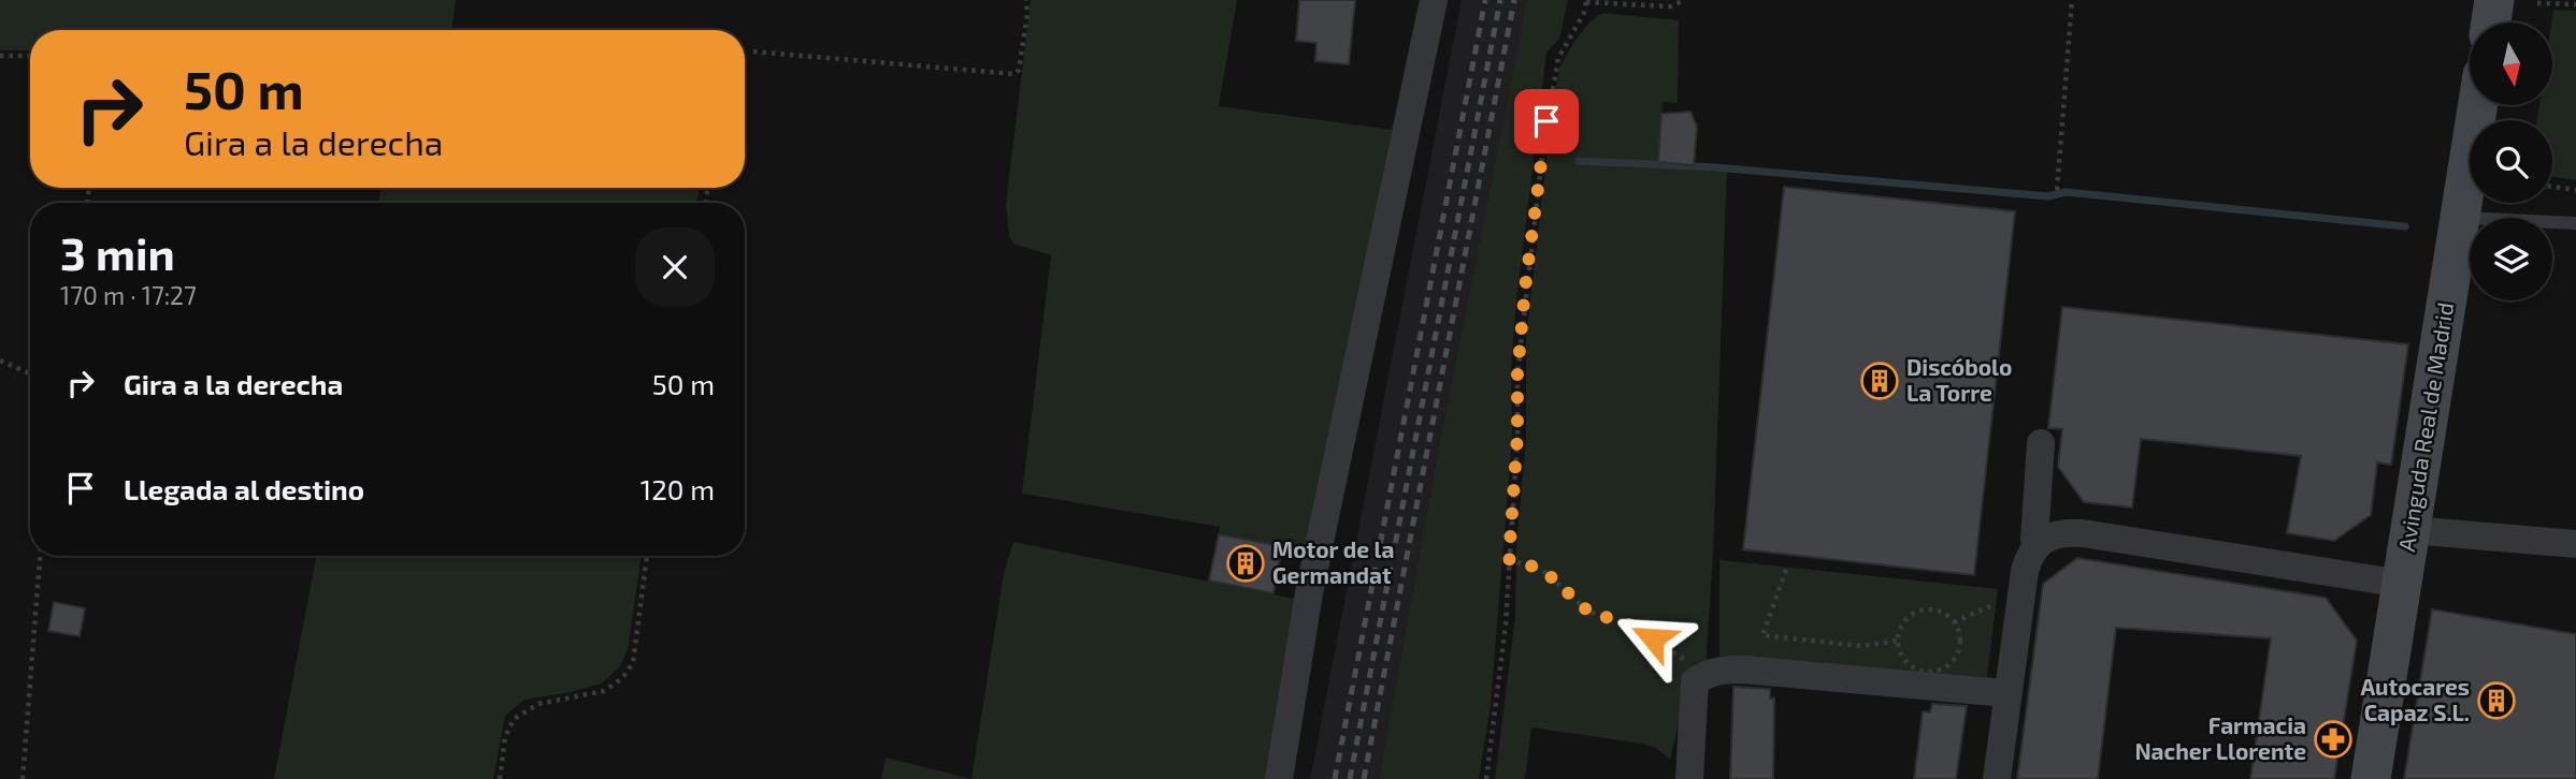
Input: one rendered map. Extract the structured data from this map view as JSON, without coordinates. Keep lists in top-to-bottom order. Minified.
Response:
{"streets":{"street":["Avinguda Real de Madrid"]},"places":{"building":["Discóbolo La Torre","Motor de la Germandat","Autocares Capaz S.L."],"pharmacy":["Farmacia Nacher Llorente"]},"north":"bottom","page":{"turn":["50 m","Gira a la derecha"],"heading":["3 min","170 m · 17:27"],"list":[{"name":"Gira a la derecha","value":"50 m"},{"name":"Llegada al destino","value":"120 m"}]}}
